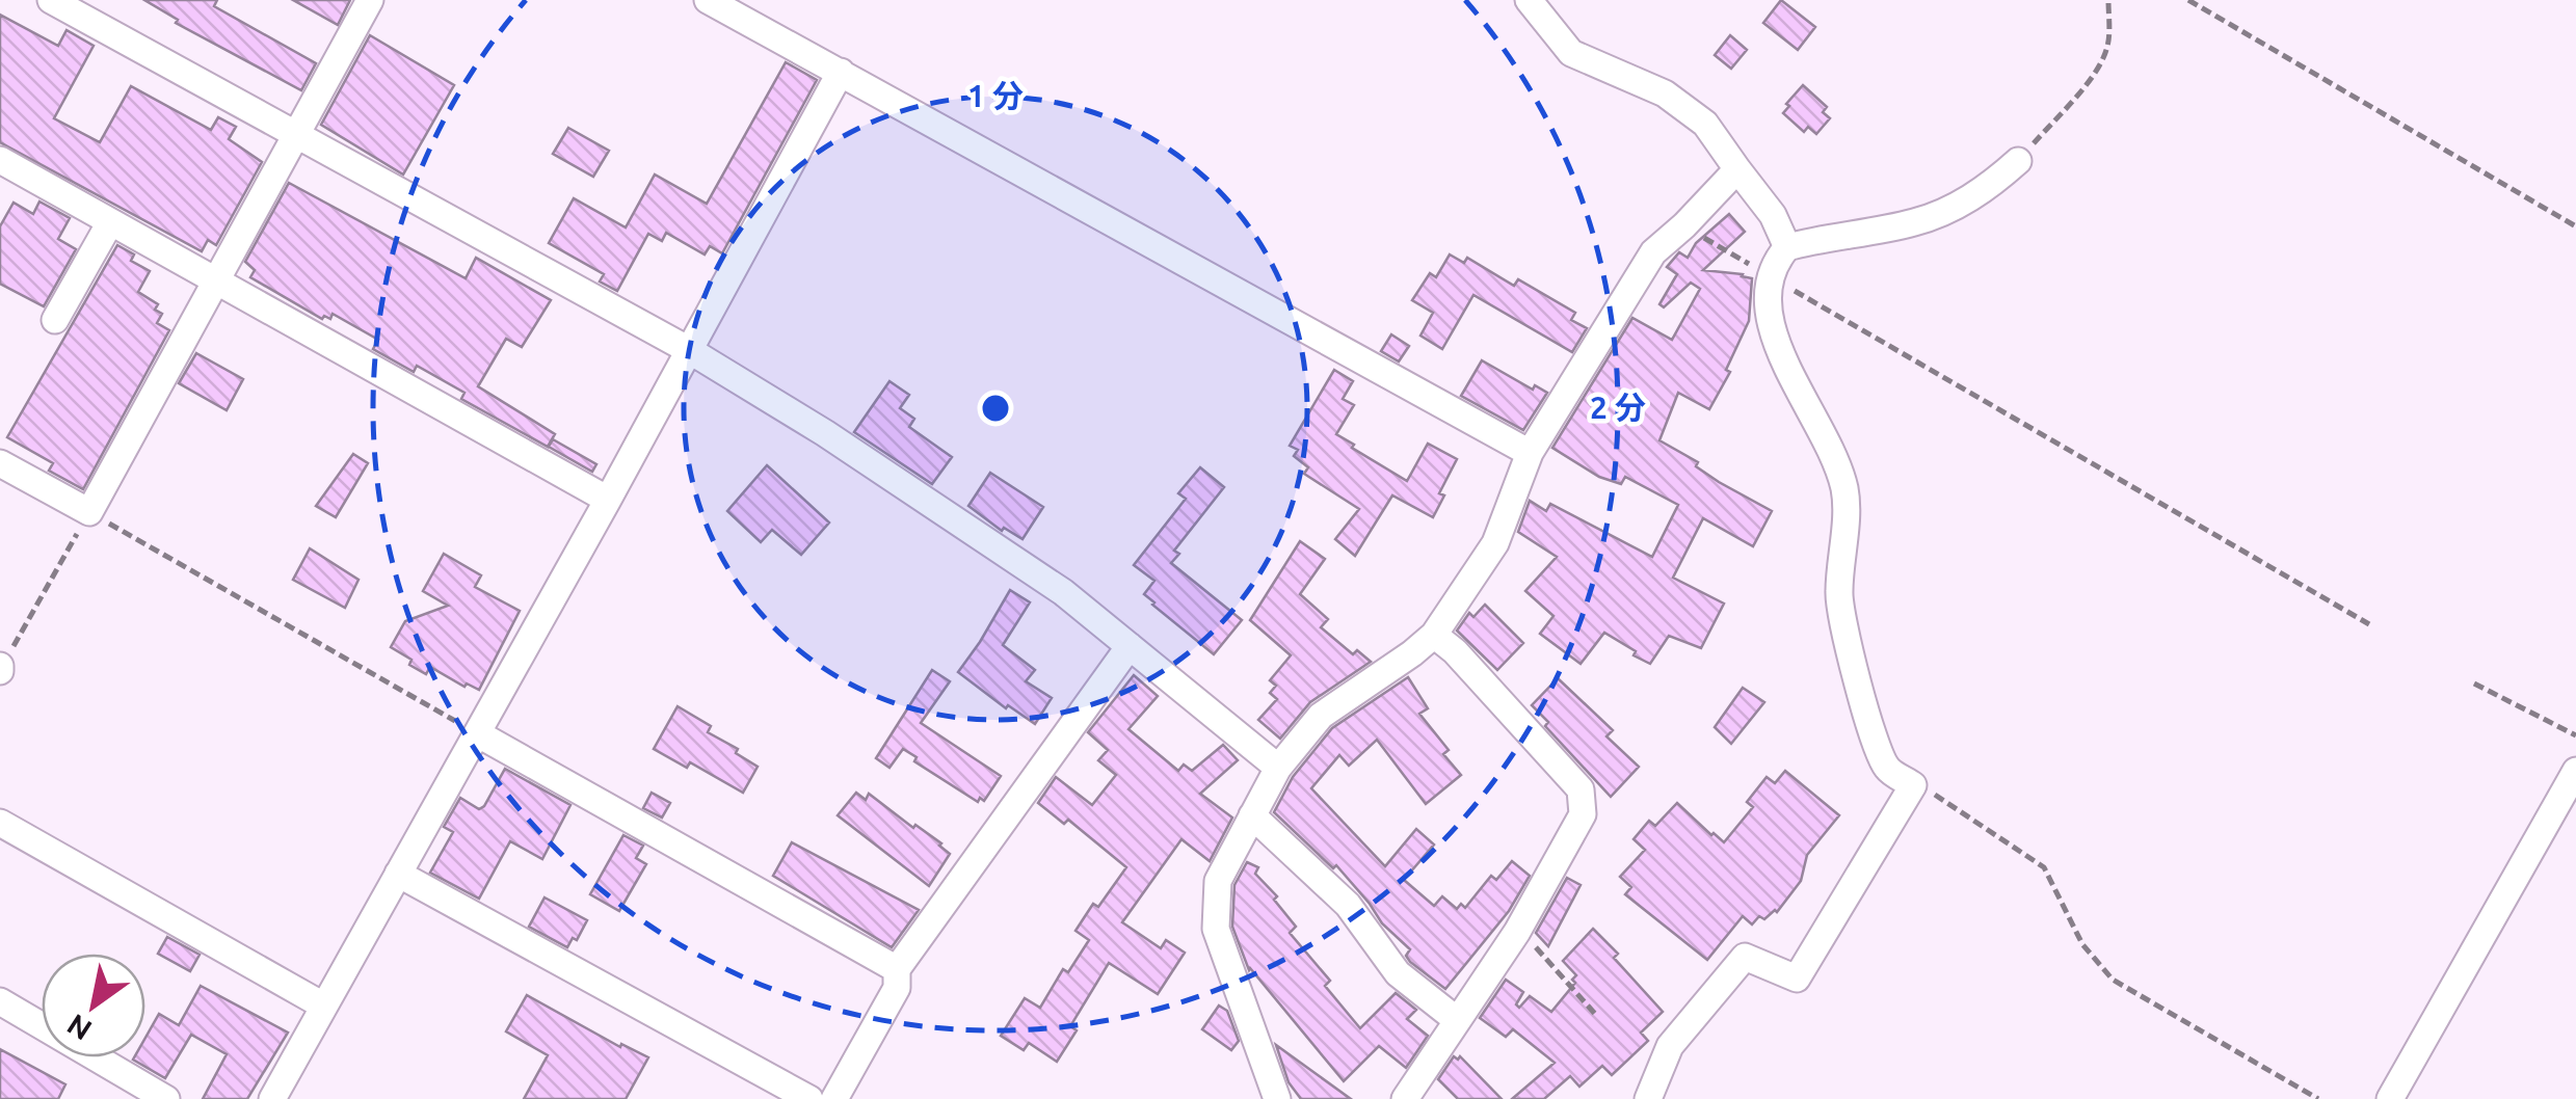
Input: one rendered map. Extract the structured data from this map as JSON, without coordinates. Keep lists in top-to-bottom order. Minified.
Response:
{"north":"bottom left","rings":["1 分","2 分"]}
